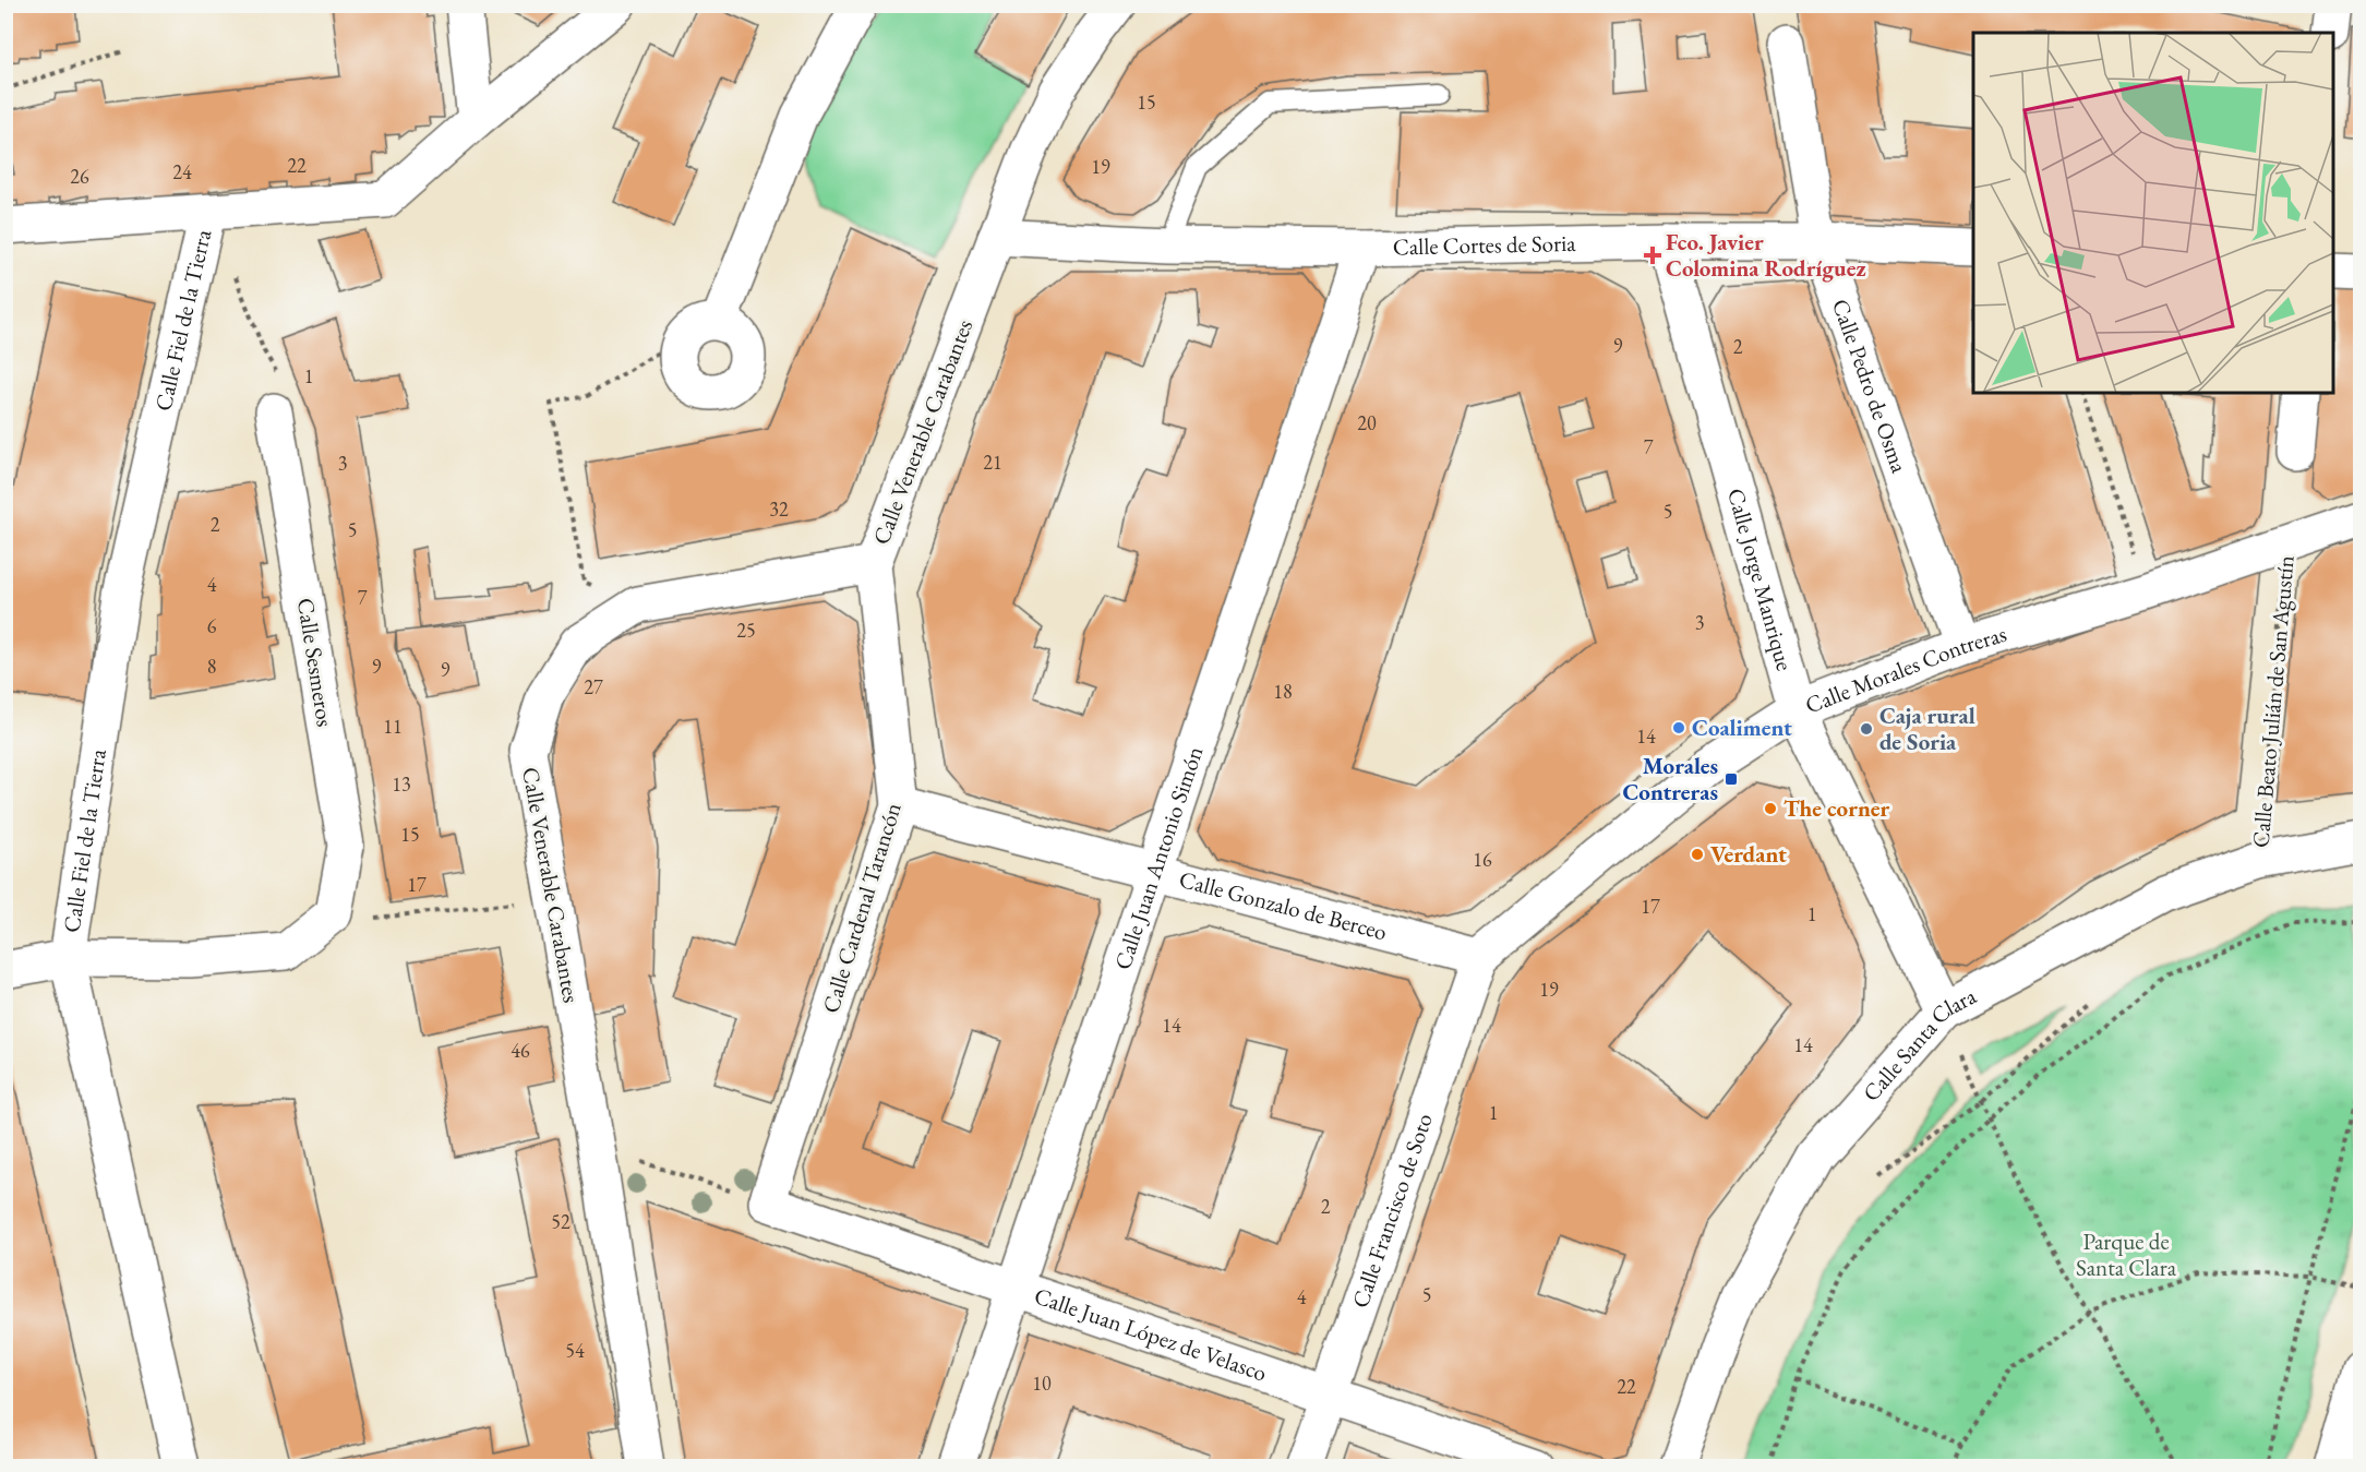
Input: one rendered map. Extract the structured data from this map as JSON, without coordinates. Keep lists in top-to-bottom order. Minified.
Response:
{"streets":{"street":["Calle Cortes de Soria","Calle Fiel de la Tierra","Calle Pedro de Osma","Calle Venerable Carabantes","Calle Jorge Manrique","Calle Sesmeros","Calle Morales Contreras","Calle Juan Antonio Simón","Calle Gonzalo de Berceo","Calle Cardenal Tarancón","Calle Santa Clara","Calle Francisco de Soto","Calle Juan López de Velasco"],"path":["Calle Beato Julián de San Agustín"]},"crossings":[["Calle Cortes de Soria","Calle Pedro de Osma"],["Calle Cortes de Soria","Calle Venerable Carabantes"],["Calle Cortes de Soria","Calle Jorge Manrique"],["Calle Cortes de Soria","Calle Juan Antonio Simón"],["Calle Fiel de la Tierra","Calle Sesmeros"],["Calle Pedro de Osma","Calle Morales Contreras"],["Calle Venerable Carabantes","Calle Cardenal Tarancón"],["Calle Jorge Manrique","Calle Morales Contreras"],["Calle Jorge Manrique","Calle Santa Clara"],["Calle Morales Contreras","Calle Beato Julián de San Agustín"],["Calle Morales Contreras","Calle Gonzalo de Berceo"],["Calle Morales Contreras","Calle Francisco de Soto"],["Calle Beato Julián de San Agustín","Calle Santa Clara"],["Calle Juan Antonio Simón","Calle Gonzalo de Berceo"],["Calle Juan Antonio Simón","Calle Juan López de Velasco"],["Calle Gonzalo de Berceo","Calle Cardenal Tarancón"],["Calle Gonzalo de Berceo","Calle Francisco de Soto"],["Calle Cardenal Tarancón","Calle Juan López de Velasco"],["Calle Francisco de Soto","Calle Juan López de Velasco"]],"parks":["Parque de Santa Clara"],"places":{"health":["Fco. Javier Colomina Rodríguez"],"other":["Coaliment","Caja rural de Soria","The corner","Verdant"],"transit":["Morales Contreras"]},"house_numbers":["15","22","19","24","26","9","2","1","20","7","21","3","32","5","2","5","4","7","3","6","25","8","9","9","27","18","11","14","13","15","16","17","17","1","19","14","14","46","1","2","52","5","4","54","10","22"]}
